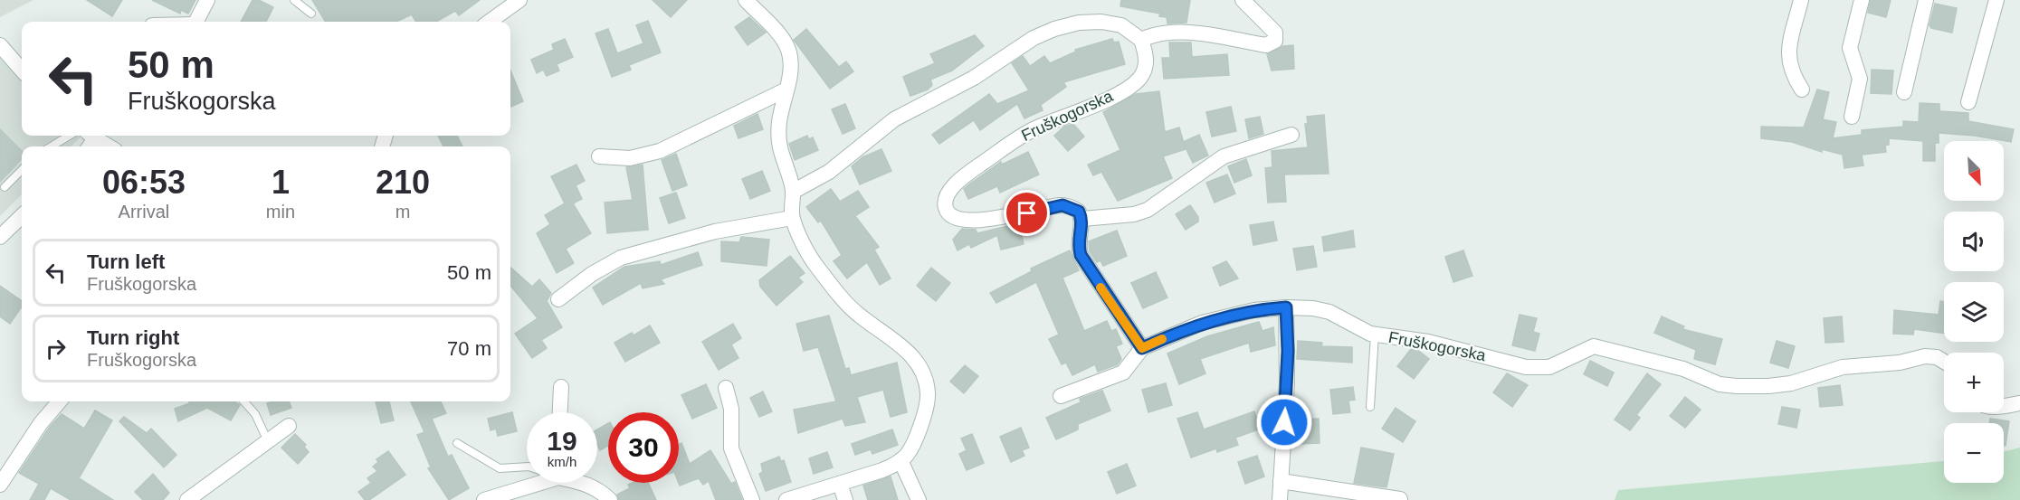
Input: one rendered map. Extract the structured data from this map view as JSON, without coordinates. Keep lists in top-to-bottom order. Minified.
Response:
{"streets":{"street":["Fruškogorska"]},"north":"bottom right","page":{"turn":["50 m","Fruškogorska"],"map_buttons":["+","−"],"eta":["06:53","Arrival","1","min","210","m"],"list":[{"name":"Turn left","note":"Fruškogorska","value":"50 m"},{"name":"Turn right","note":"Fruškogorska","value":"70 m"}],"speed":"19 km/h","limit":"30"}}
